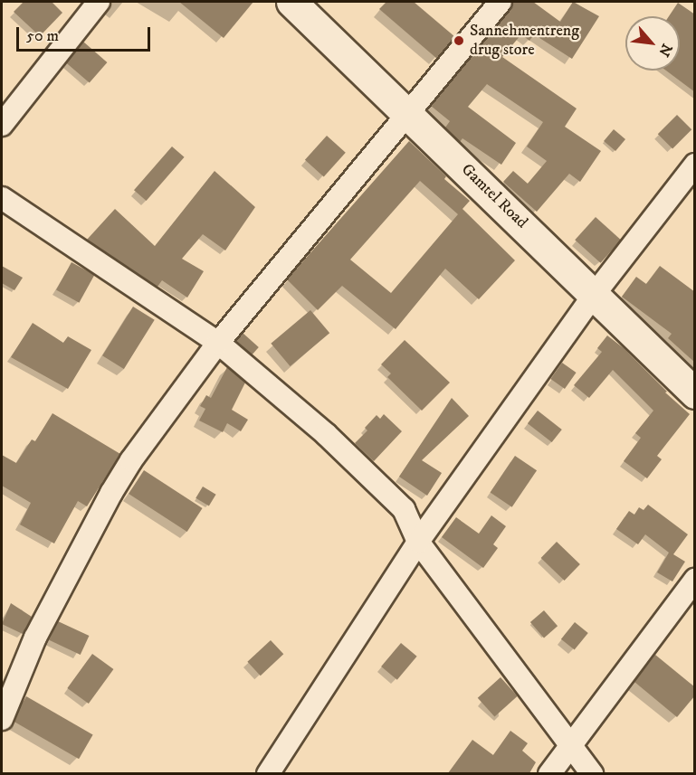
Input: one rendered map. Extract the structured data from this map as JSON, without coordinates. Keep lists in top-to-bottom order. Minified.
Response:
{"streets":{"street":["Gamtel Road"]},"places":["Sannehmentreng drug store"],"scale_bar":"50 m","north":"bottom right"}
